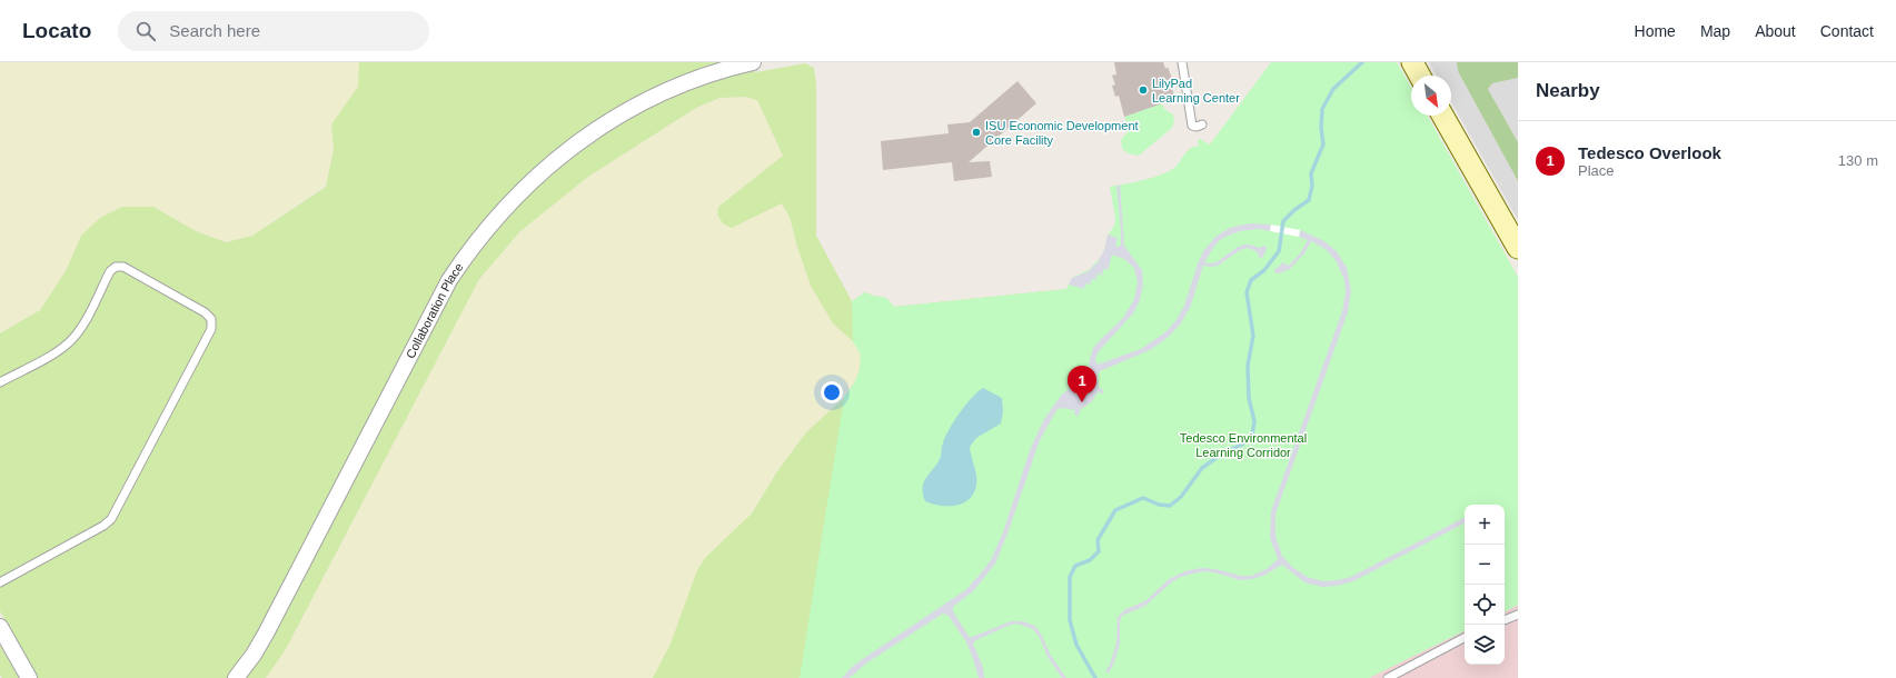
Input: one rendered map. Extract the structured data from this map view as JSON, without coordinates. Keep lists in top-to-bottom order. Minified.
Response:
{"streets":{"street":["Collaboration Place"]},"parks":["Tedesco Environmental Learning Corridor"],"places":["LilyPad Learning Center","ISU Economic Development Core Facility"],"north":"bottom right","page":{"header":"Locato","search":"Search here","nav":["Home","Map","About","Contact"],"heading":"Nearby","list":[{"mark":"1","name":"Tedesco Overlook","note":"Place","value":"130 m"}],"pins":"1","map_buttons":["+","−"]}}
